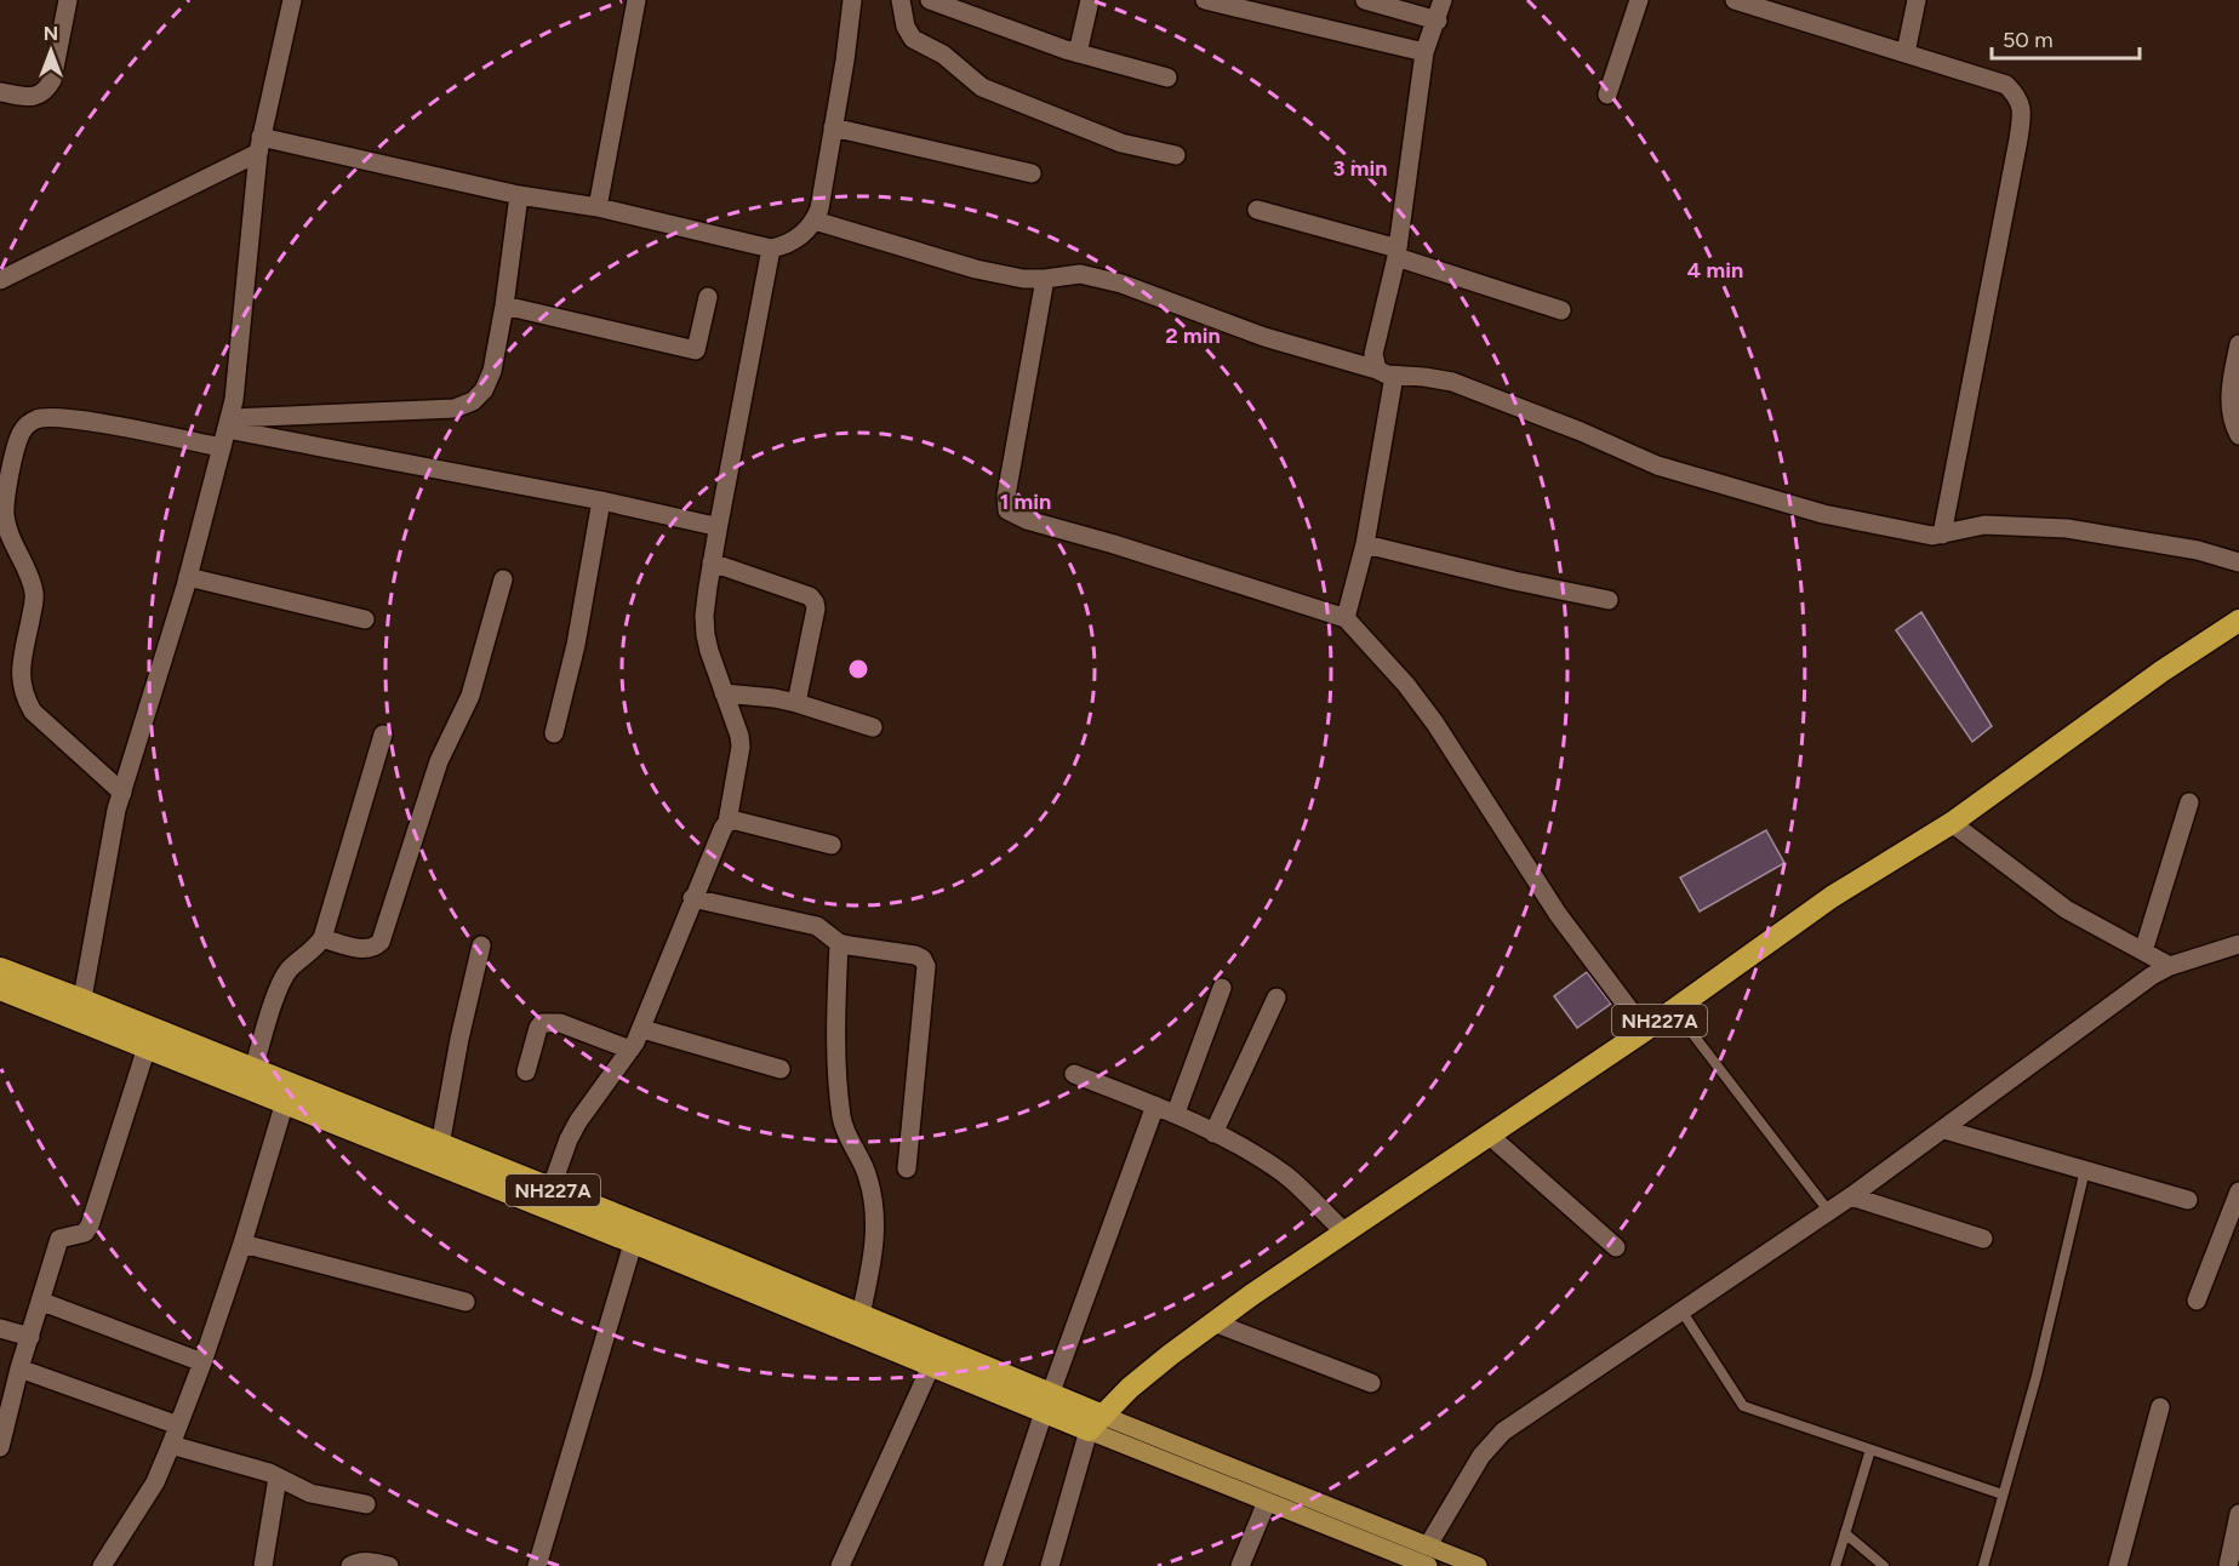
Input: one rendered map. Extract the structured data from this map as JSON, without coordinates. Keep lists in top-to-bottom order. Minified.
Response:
{"streets":{"highway":["NH227A"]},"scale_bar":"50 m","north":"top","rings":["3 min","4 min","2 min","1 min"]}
